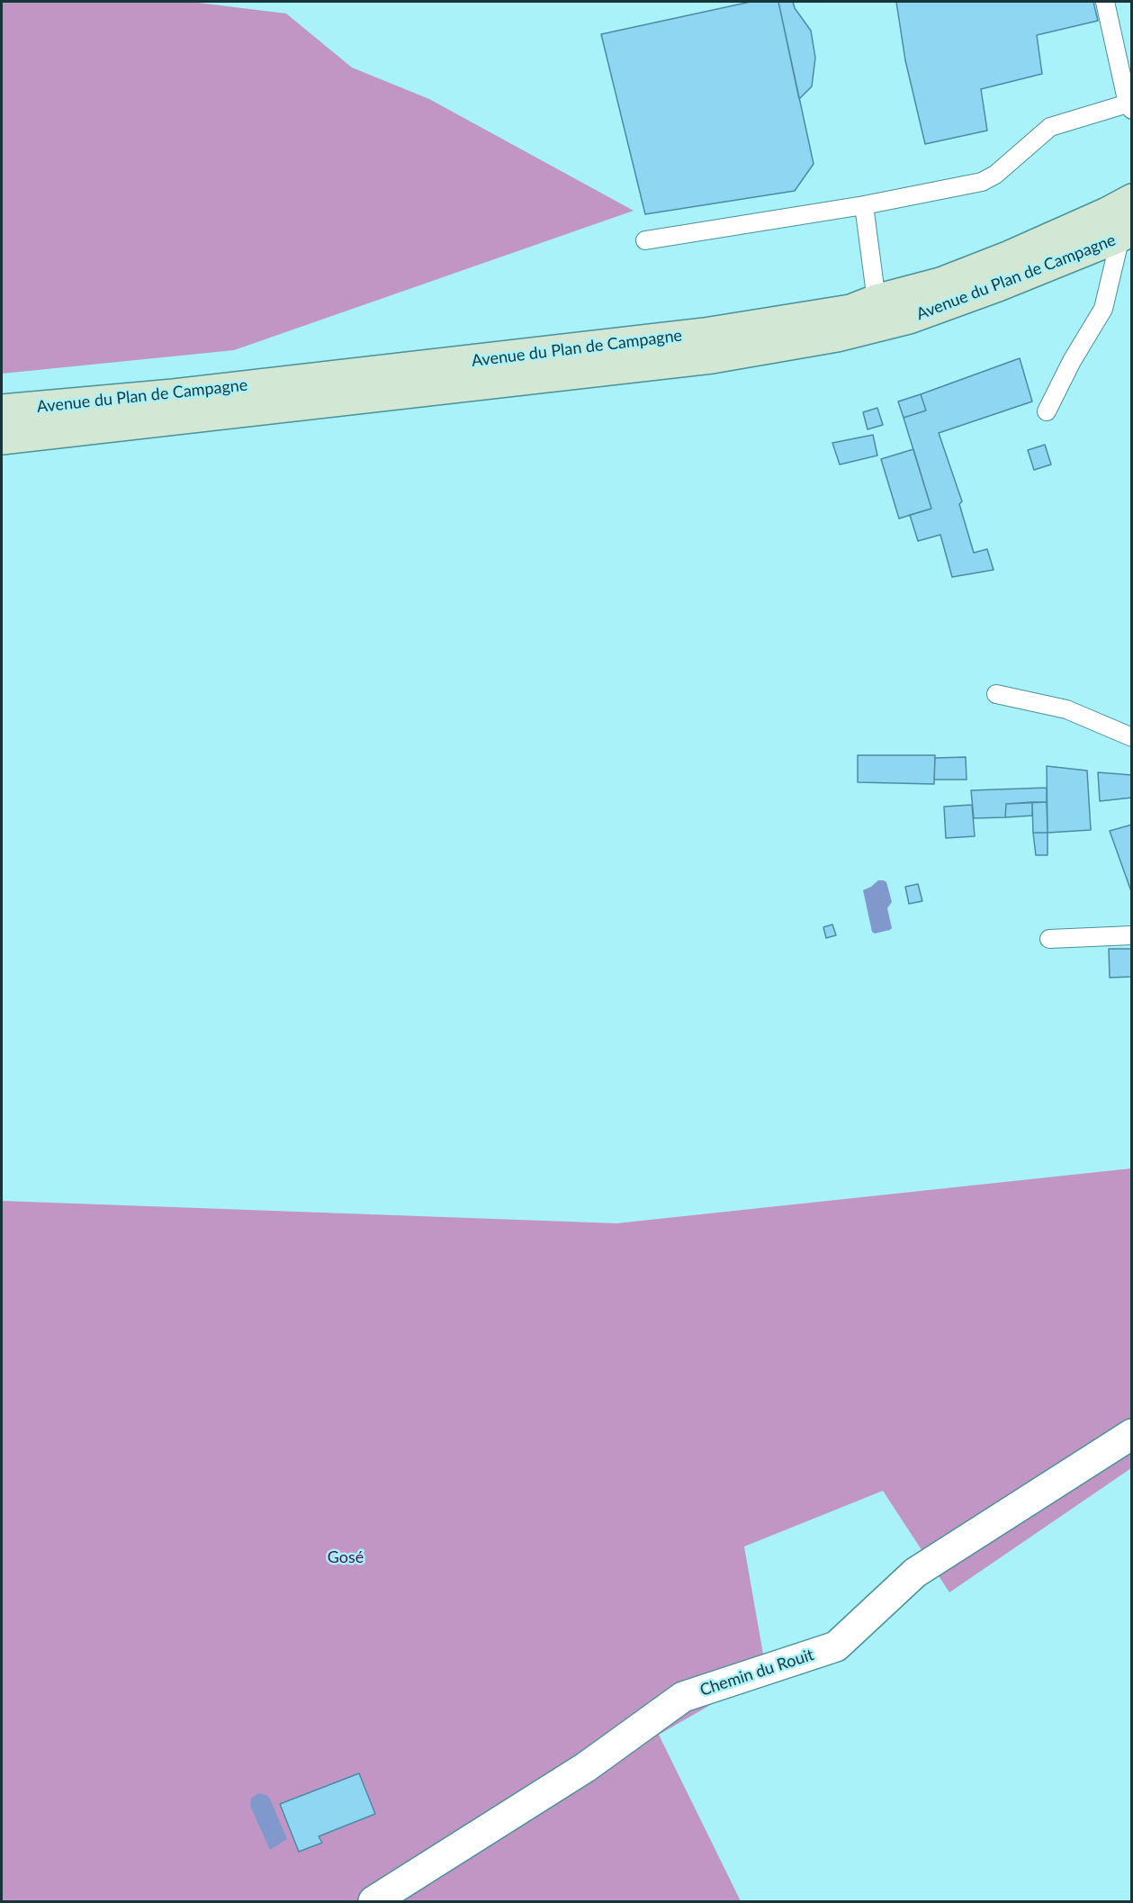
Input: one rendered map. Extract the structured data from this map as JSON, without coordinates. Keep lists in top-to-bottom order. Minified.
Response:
{"streets":{"main road":["Avenue du Plan de Campagne"],"street":["Chemin du Rouit"]},"parks":["Gosé"]}
